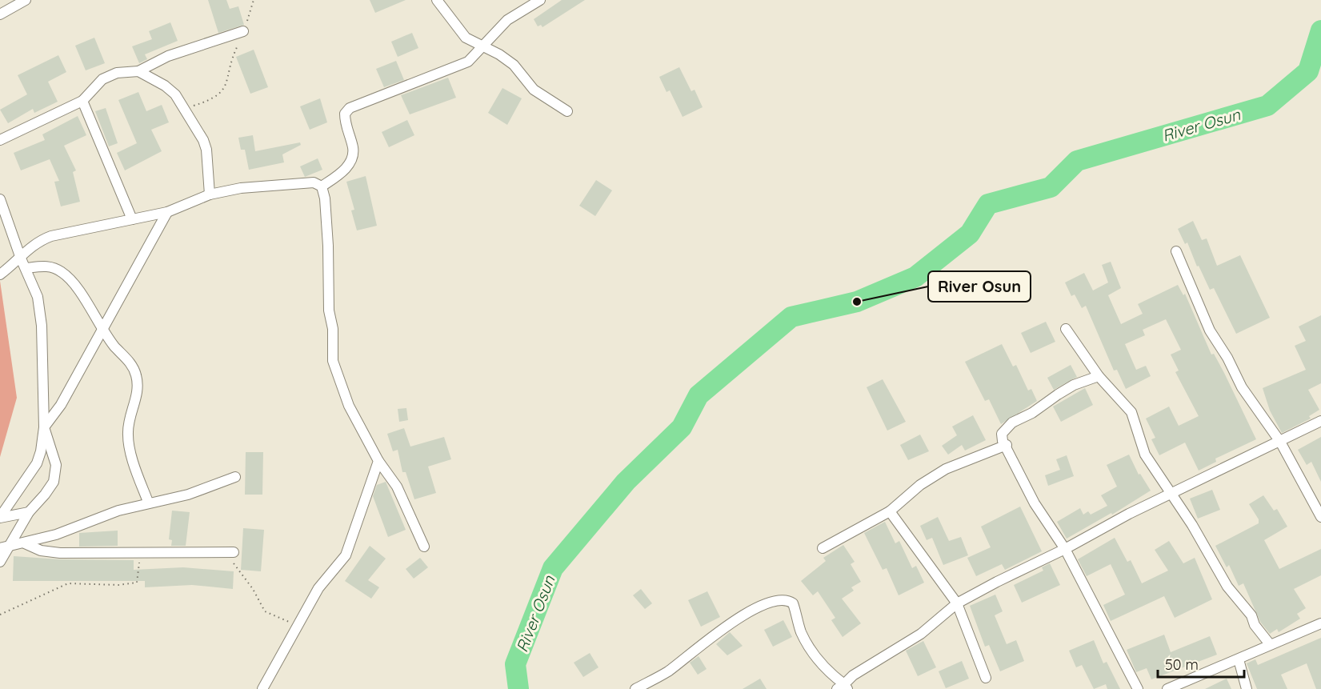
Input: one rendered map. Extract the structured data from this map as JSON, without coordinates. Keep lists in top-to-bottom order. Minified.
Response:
{"water":["River Osun"],"places":["River Osun"],"scale_bar":"50 m"}
